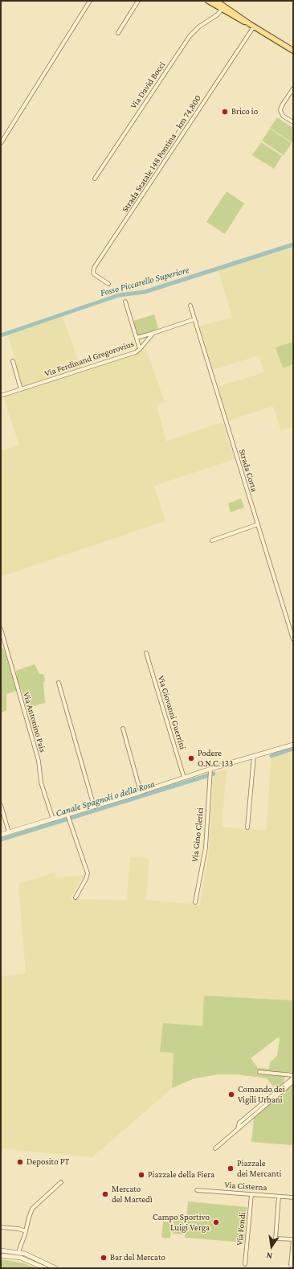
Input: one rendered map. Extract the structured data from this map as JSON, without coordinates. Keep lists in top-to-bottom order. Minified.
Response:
{"streets":{"street":["Via David Bocci","Strada Statale 148 Pontina – km 74,800","Via Ferdinand Gregorovius","Strada Corta","Via Giovanni Guerrini","Via Antonino Pais","Via Gino Clerici","Via Cisterna","Via Fondi"]},"crossings":[["Via Cisterna","Via Fondi"]],"water":["Fosso Piccarello Superiore","Canale Spagnoli o della Rosa"],"places":["Brico io","Podere O.N.C. 133","Comando dei Vigili Urbani","Deposito PT","Piazzale dei Mercanti","Piazzale della Fiera","Mercato del Martedì","Campo Sportivo Luigi Verga","Bar del Mercato"],"north":"bottom"}
